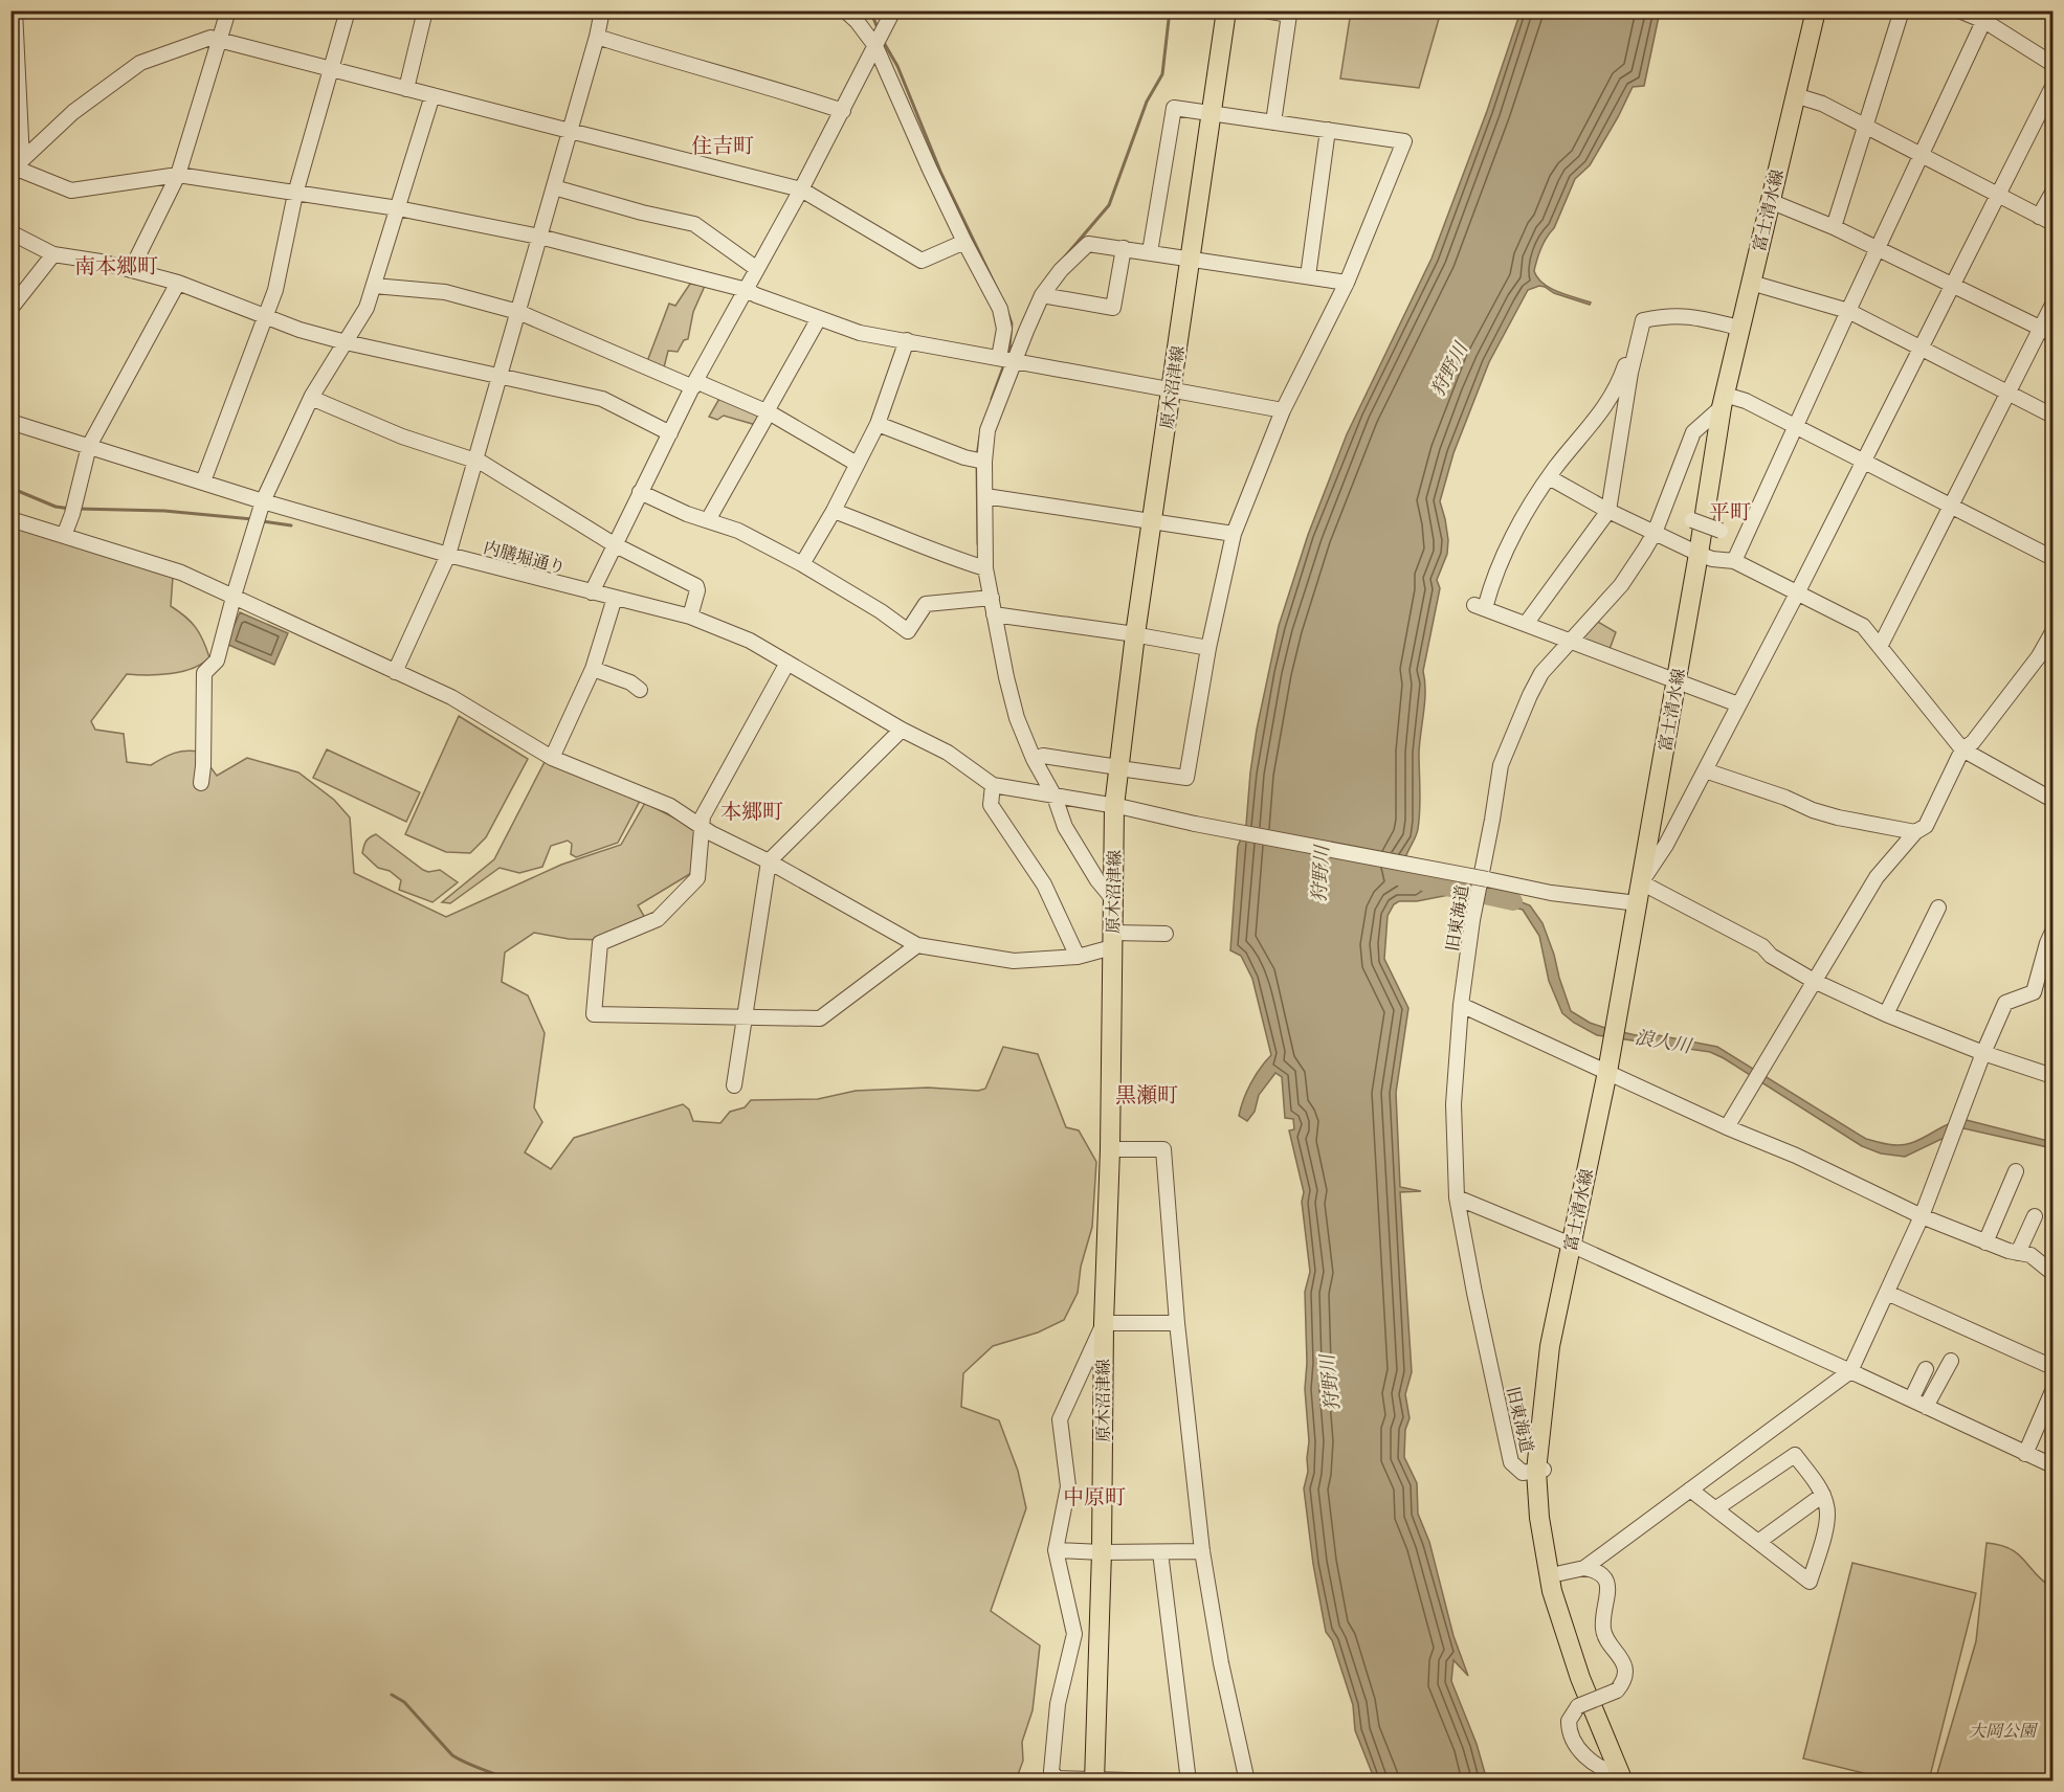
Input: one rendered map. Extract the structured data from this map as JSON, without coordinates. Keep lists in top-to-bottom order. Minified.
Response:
{"streets":{"main road":["富士清水線","原木沼津線"],"street":["内膳堀通り","旧東海道"]},"crossings":[["富士清水線","旧東海道"]],"districts":["住吉町","南本郷町","平町","本郷町","黒瀬町","中原町"],"water":["狩野川","浪人川"],"parks":["大岡公園"]}
